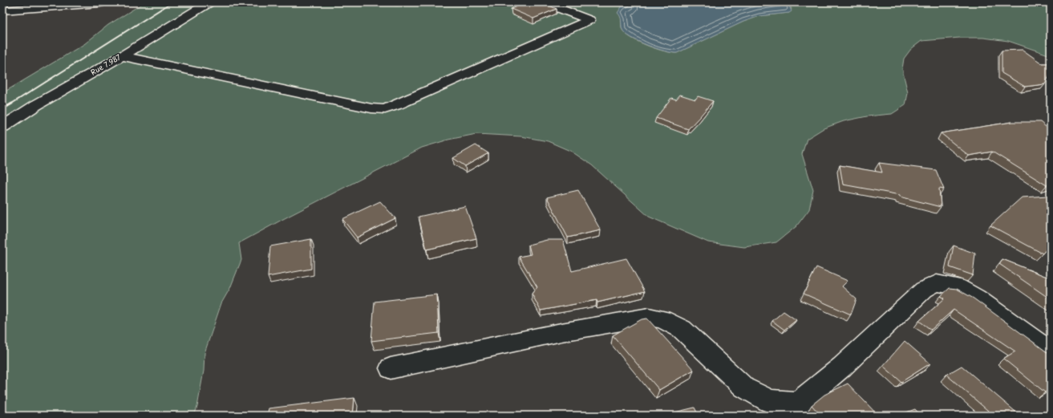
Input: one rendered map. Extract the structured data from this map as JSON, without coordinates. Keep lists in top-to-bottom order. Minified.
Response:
{"streets":{"street":["Rue 7.987"]}}
